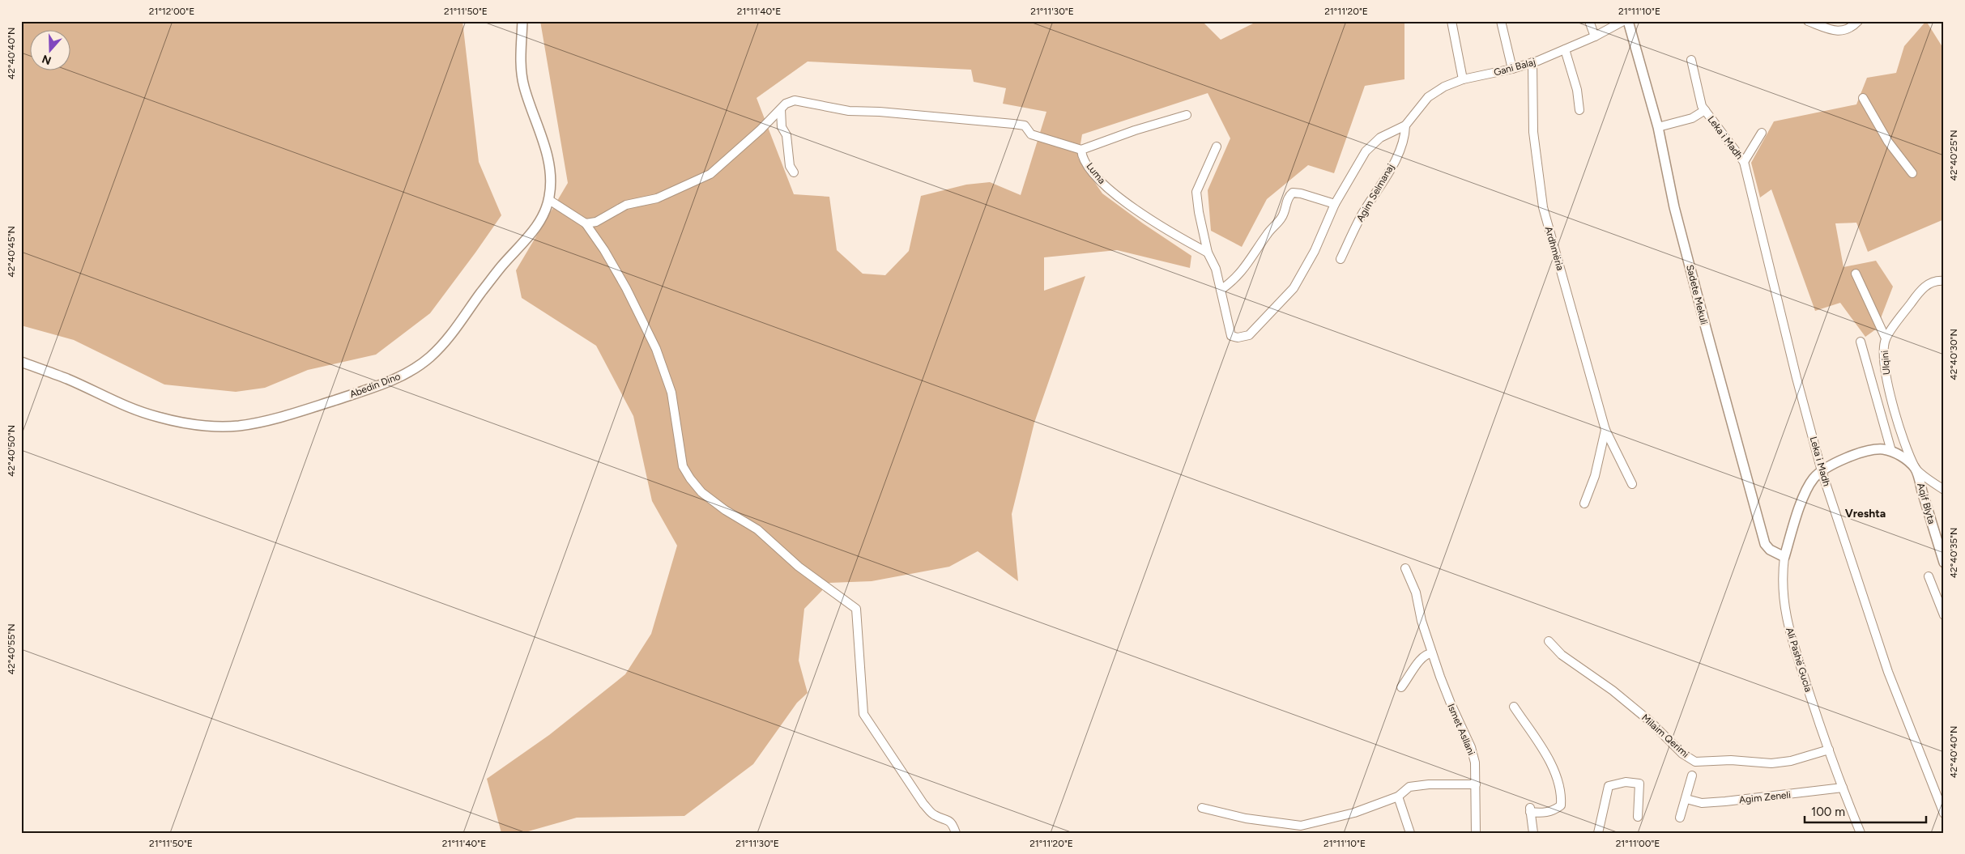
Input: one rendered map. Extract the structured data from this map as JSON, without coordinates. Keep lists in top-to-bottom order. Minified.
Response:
{"streets":{"street":["Gani Balaj","Leka i Madh","Luma","Agim Selmanaj","Ardhmëria","Sadete Mekuli","Ulqini","Abedin Dino","Aqif Blyta","Ali Pashë Gucia","Ismet Asllani","Milaim Qerimi","Agim Zeneli"]},"crossings":[["Gani Balaj","Agim Selmanaj"],["Gani Balaj","Ardhmëria"],["Leka i Madh","Sadete Mekuli"],["Leka i Madh","Ali Pashë Gucia"],["Sadete Mekuli","Ali Pashë Gucia"],["Ulqini","Aqif Blyta"],["Ulqini","Ali Pashë Gucia"],["Ali Pashë Gucia","Milaim Qerimi"],["Ali Pashë Gucia","Agim Zeneli"]],"districts":["Vreshta"],"scale_bar":"100 m","north":"bottom","coordinates":["21°12'00\"E","21°11'50\"E","21°11'40\"E","21°11'30\"E","21°11'20\"E","21°11'10\"E","42°40'40\"N","42°40'25\"N","42°40'45\"N","42°40'30\"N","42°40'50\"N","42°40'35\"N","42°40'55\"N","21°11'00\"E"]}
